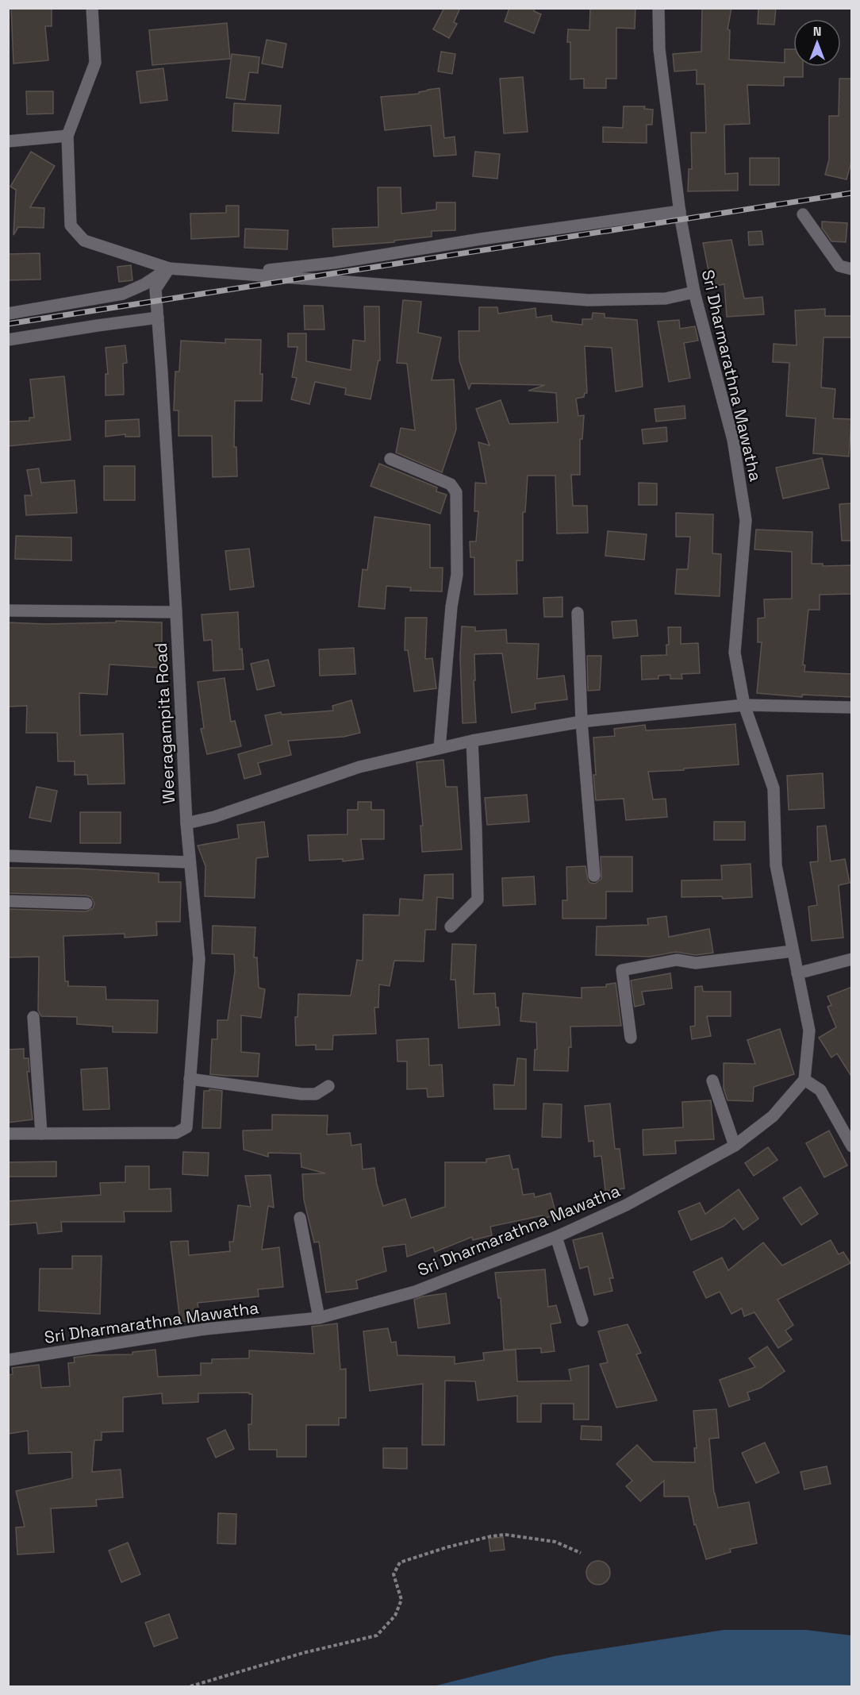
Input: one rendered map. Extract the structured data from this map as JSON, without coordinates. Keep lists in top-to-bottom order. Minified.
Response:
{"streets":{"street":["Sri Dharmarathna Mawatha","Weeragampita Road"]},"north":"top"}
